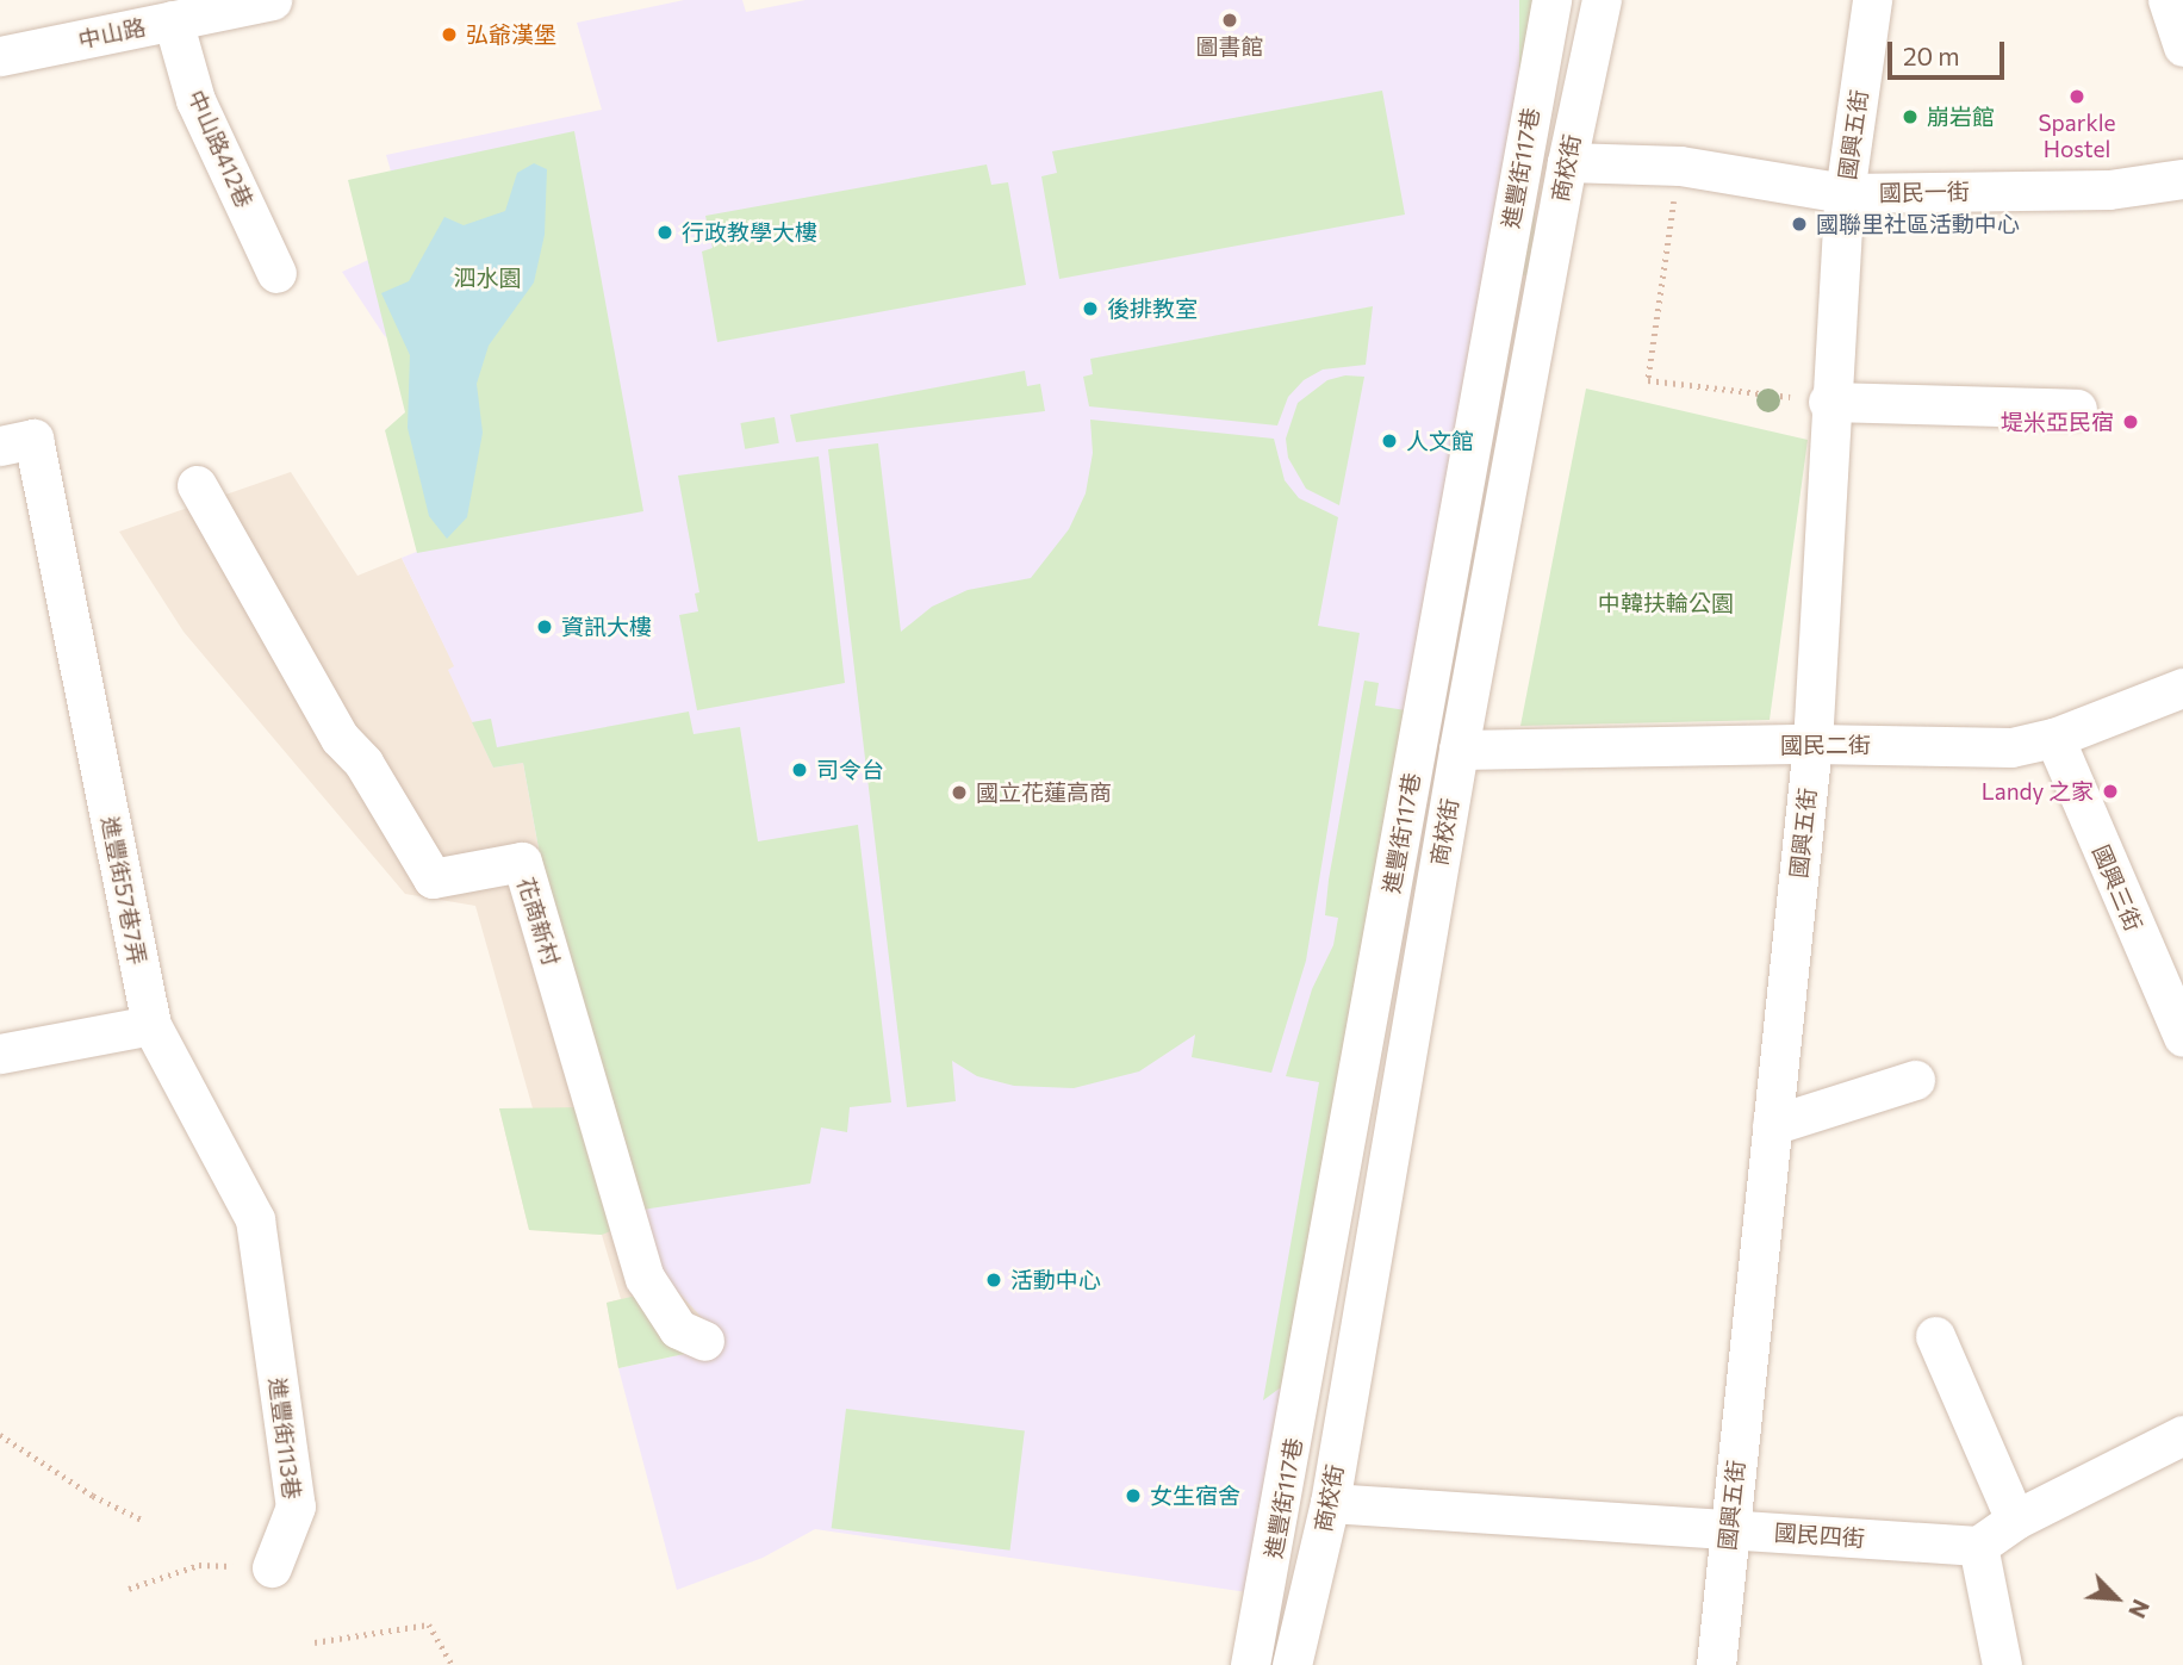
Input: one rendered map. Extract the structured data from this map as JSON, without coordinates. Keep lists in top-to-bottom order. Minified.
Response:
{"streets":{"street":["中山路","國興五街","中山路412巷","進豐街117巷","商校街","國民一街","國民二街","國興三街","進豐街57巷7弄","花商新村","進豐街113巷","國民四街"]},"crossings":[["中山路","中山路412巷"],["國興五街","國民一街"],["國興五街","國民二街"],["國興五街","國民四街"],["商校街","國民一街"],["商校街","國民二街"],["商校街","國民四街"],["國民二街","國興三街"],["進豐街57巷7弄","進豐街113巷"]],"parks":["泗水園","中韓扶輪公園"],"places":["圖書館","弘爺漢堡","Sparkle Hostel","崩岩館","國聯里社區活動中心","行政教學大樓","後排教室","堤米亞民宿","人文館","資訊大樓","司令台","Landy 之家","國立花蓮高商","活動中心","女生宿舍"],"scale_bar":"20 m","north":"bottom right"}
